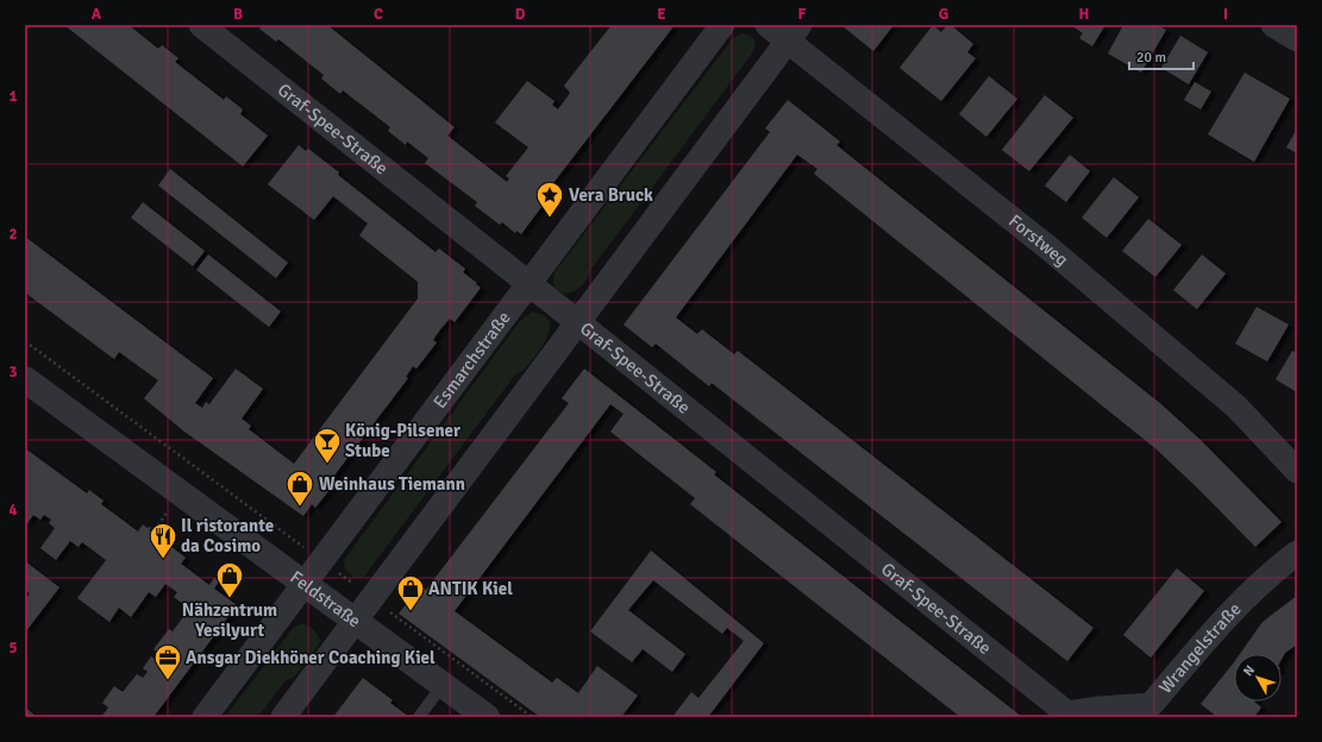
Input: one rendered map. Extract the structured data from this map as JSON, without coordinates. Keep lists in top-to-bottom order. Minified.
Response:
{"streets":{"street":["Graf-Spee-Straße","Forstweg","Esmarchstraße","Feldstraße","Wrangelstraße"]},"crossings":[["Graf-Spee-Straße","Esmarchstraße"],["Graf-Spee-Straße","Wrangelstraße"],["Esmarchstraße","Feldstraße"]],"places":{"place":["Vera Bruck"],"bar":["König-Pilsener Stube"],"shop":["Weinhaus Tiemann","Nähzentrum Yesilyurt","ANTIK Kiel"],"restaurant":["Il ristorante da Cosimo"],"office":["Ansgar Diekhöner Coaching Kiel"]},"scale_bar":"20 m","north":"top left","grid":{"columns":["A","B","C","D","E","F","G","H","I"],"rows":["1","2","3","4","5"]}}
